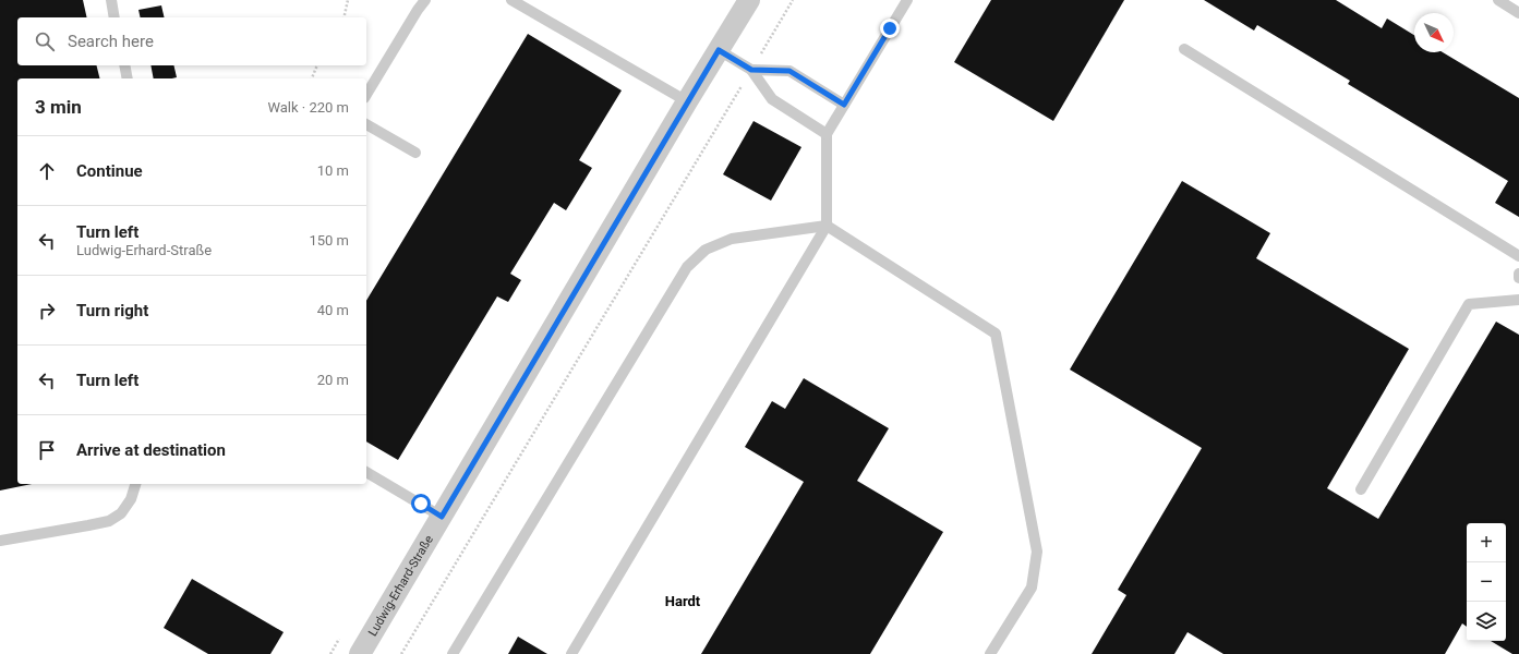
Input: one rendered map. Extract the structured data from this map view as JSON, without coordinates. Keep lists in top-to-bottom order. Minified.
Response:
{"streets":{"street":["Ludwig-Erhard-Straße"]},"districts":["Hardt"],"north":"bottom right","page":{"search":"Search here","heading":["3 min","Walk · 220 m"],"list":[["Continue","10 m"],["Turn left","Ludwig-Erhard-Straße","150 m"],["Turn right","40 m"],["Turn left","20 m"],"Arrive at destination"],"map_buttons":["+","−"]}}
